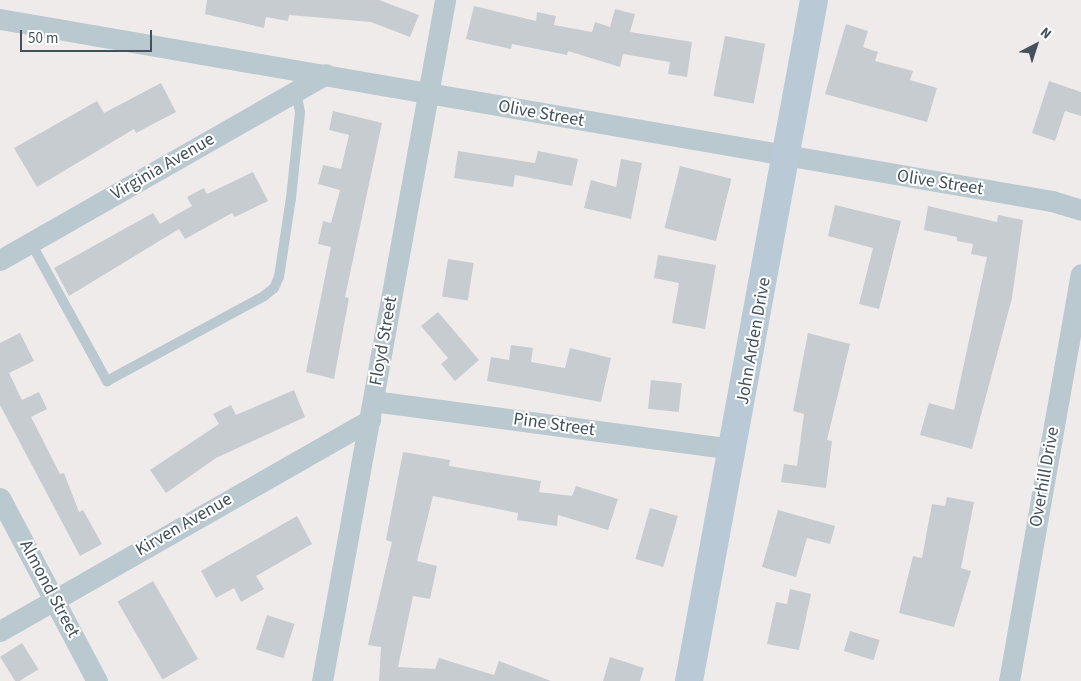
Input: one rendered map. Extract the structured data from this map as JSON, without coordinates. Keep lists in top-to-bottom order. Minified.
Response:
{"streets":{"street":["Olive Street","Virginia Avenue","Floyd Street","John Arden Drive","Pine Street","Overhill Drive","Kirven Avenue","Almond Street"]},"crossings":[["Olive Street","Virginia Avenue"],["Olive Street","Floyd Street"],["Olive Street","John Arden Drive"],["Floyd Street","Pine Street"],["Floyd Street","Kirven Avenue"],["John Arden Drive","Pine Street"],["Pine Street","Kirven Avenue"],["Kirven Avenue","Almond Street"]],"scale_bar":"50 m","north":"top right"}
